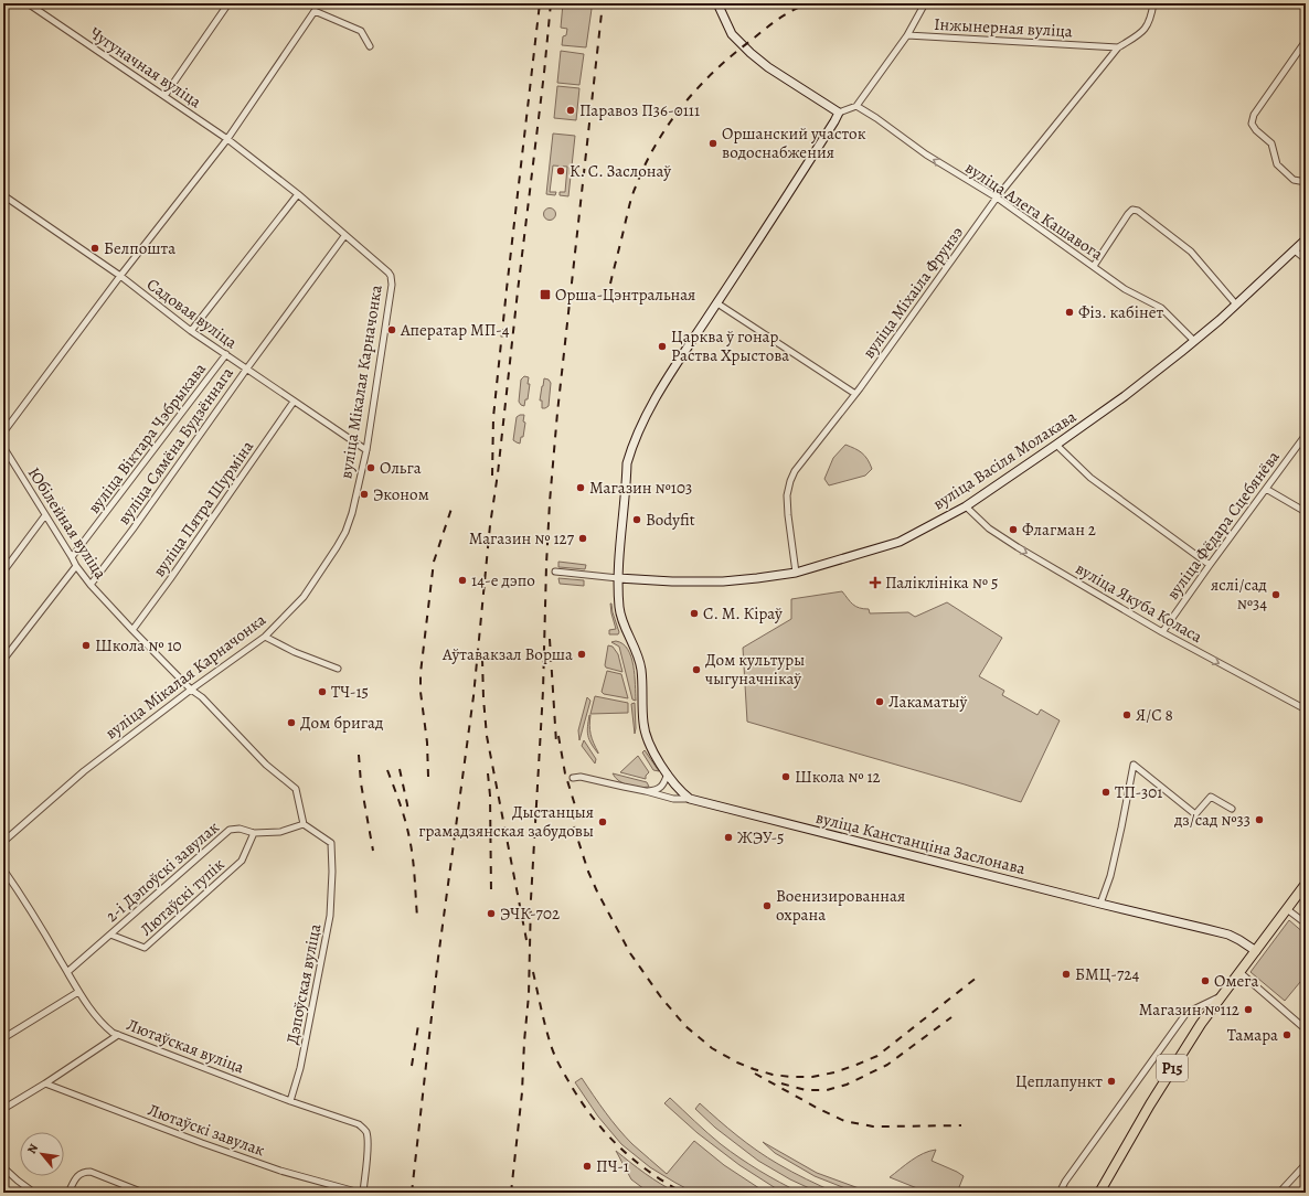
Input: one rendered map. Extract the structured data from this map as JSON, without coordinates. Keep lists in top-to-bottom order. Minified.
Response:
{"streets":{"main road":["Р15"],"street":["Інжынерная вуліца","Чугуначная вуліца","вуліца Алега Кашавога","вуліца Міхаіла Фрунзэ","Садовая вуліца","вуліца Мікалая Карначонка","вуліца Віктара Чэбрыкава","вуліца Сямёна Будзённага","вуліца Васіля Молакава","вуліца Пятра Шурміна","Юбілейная вуліца","вуліца Фёдара Сцебянёва","вуліца Якуба Коласа","вуліца Канстанціна Заслонава","2-і Дэпоўскі завулак","Лютаўскі тупік","Дэпоўская вуліца","Лютаўская вуліца","Лютаўскі завулак"]},"crossings":[["Інжынерная вуліца","вуліца Міхаіла Фрунзэ"],["Чугуначная вуліца","вуліца Мікалая Карначонка"],["Чугуначная вуліца","вуліца Сямёна Будзённага"],["вуліца Алега Кашавога","вуліца Міхаіла Фрунзэ"],["вуліца Алега Кашавога","вуліца Васіля Молакава"],["вуліца Міхаіла Фрунзэ","вуліца Васіля Молакава"],["Садовая вуліца","вуліца Мікалая Карначонка"],["Садовая вуліца","вуліца Віктара Чэбрыкава"],["Садовая вуліца","вуліца Сямёна Будзённага"],["Садовая вуліца","вуліца Пятра Шурміна"],["вуліца Мікалая Карначонка","Юбілейная вуліца"],["вуліца Віктара Чэбрыкава","Юбілейная вуліца"],["вуліца Сямёна Будзённага","Юбілейная вуліца"],["вуліца Васіля Молакава","вуліца Якуба Коласа"],["вуліца Пятра Шурміна","Юбілейная вуліца"],["Юбілейная вуліца","2-і Дэпоўскі завулак"],["Юбілейная вуліца","Дэпоўская вуліца"],["вуліца Фёдара Сцебянёва","вуліца Якуба Коласа"],["вуліца Канстанціна Заслонава","Р15"],["2-і Дэпоўскі завулак","Лютаўскі тупік"],["2-і Дэпоўскі завулак","Дэпоўская вуліца"],["2-і Дэпоўскі завулак","Лютаўская вуліца"],["Дэпоўская вуліца","Лютаўская вуліца"],["Лютаўская вуліца","Лютаўскі завулак"]],"one_way":["вуліца Алега Кашавога","вуліца Якуба Коласа"],"places":{"other":["Паравоз П36-0111","Оршанский участок водоснабжения","К. С. Заслонаў","Белпошта","Фіз. кабінет","Аператар МП-4","Царква ў гонар Раства Хрыстова","Ольга","Магазин №103","Эконом","Bodyfit","Флагман 2","Магазин № 127","14-е дэпо","яслі/сад №34","С. М. Кіраў","Школа № 10","Аўтавакзал Ворша","Дом культуры чыгуначнікаў","ТЧ-15","Лакаматыў","Я/С 8","Дом бригад","Школа № 12","ТП-301","дз/сад №33","Дыстанцыя грамадзянская забудовы","ЖЭУ-5","Военизированная охрана","ЭЧК-702","БМЦ-724","Омега","Магазин №112","Тамара","Цеплапункт","ПЧ-1"],"transit":["Орша-Цэнтральная"],"health":["Паліклініка № 5"]},"north":"top left"}
